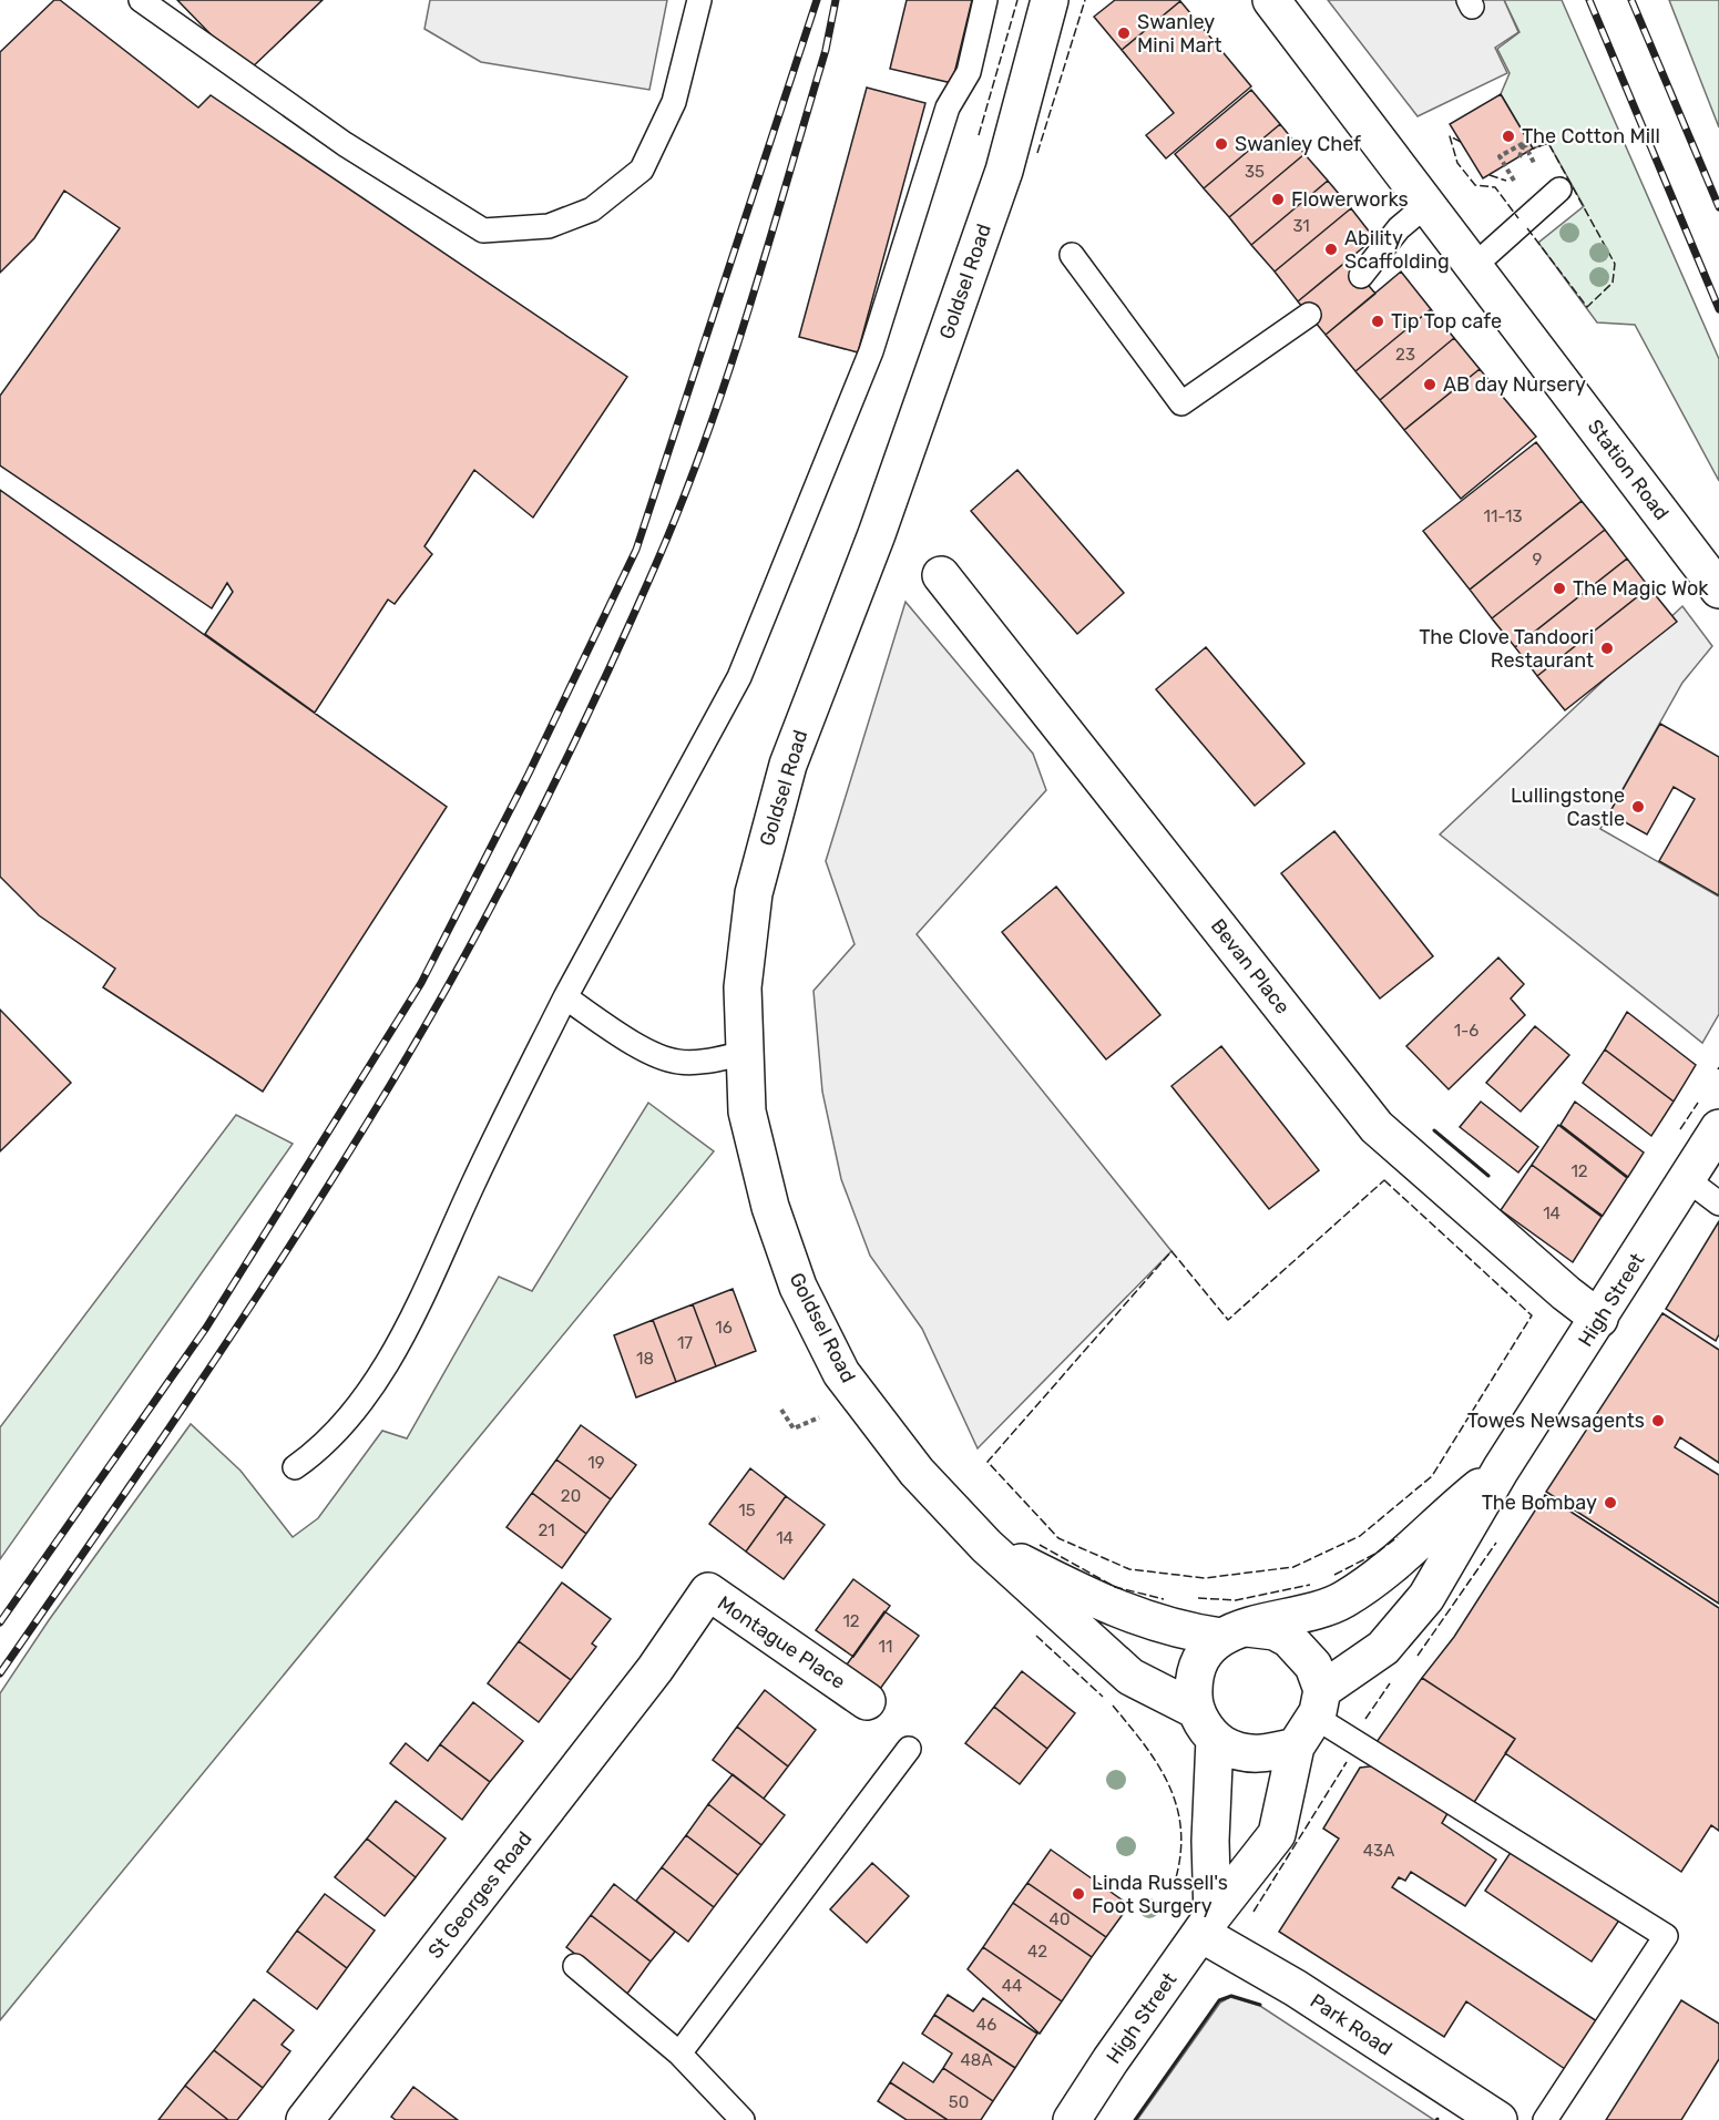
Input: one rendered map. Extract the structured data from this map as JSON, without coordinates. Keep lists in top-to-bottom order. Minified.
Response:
{"streets":{"main road":["Goldsel Road","Station Road","Bevan Place","High Street","Montague Place","St Georges Road","Park Road"]},"crossings":[["Goldsel Road","High Street"],["Bevan Place","High Street"],["High Street","Park Road"],["Montague Place","St Georges Road"]],"places":["Swanley Mini Mart","The Cotton Mill","Swanley Chef","Flowerworks","Ability Scaffolding","Tip Top cafe","AB day Nursery","The Magic Wok","The Clove Tandoori Restaurant","Lullingstone Castle","Towes Newsagents","The Bombay","Linda Russell's Foot Surgery"],"house_numbers":["35","31","23","11-13","9","1-6","12","14","16","17","18","19","20","15","21","14","12","11","43A","40","42","44","46","48A","50"]}
